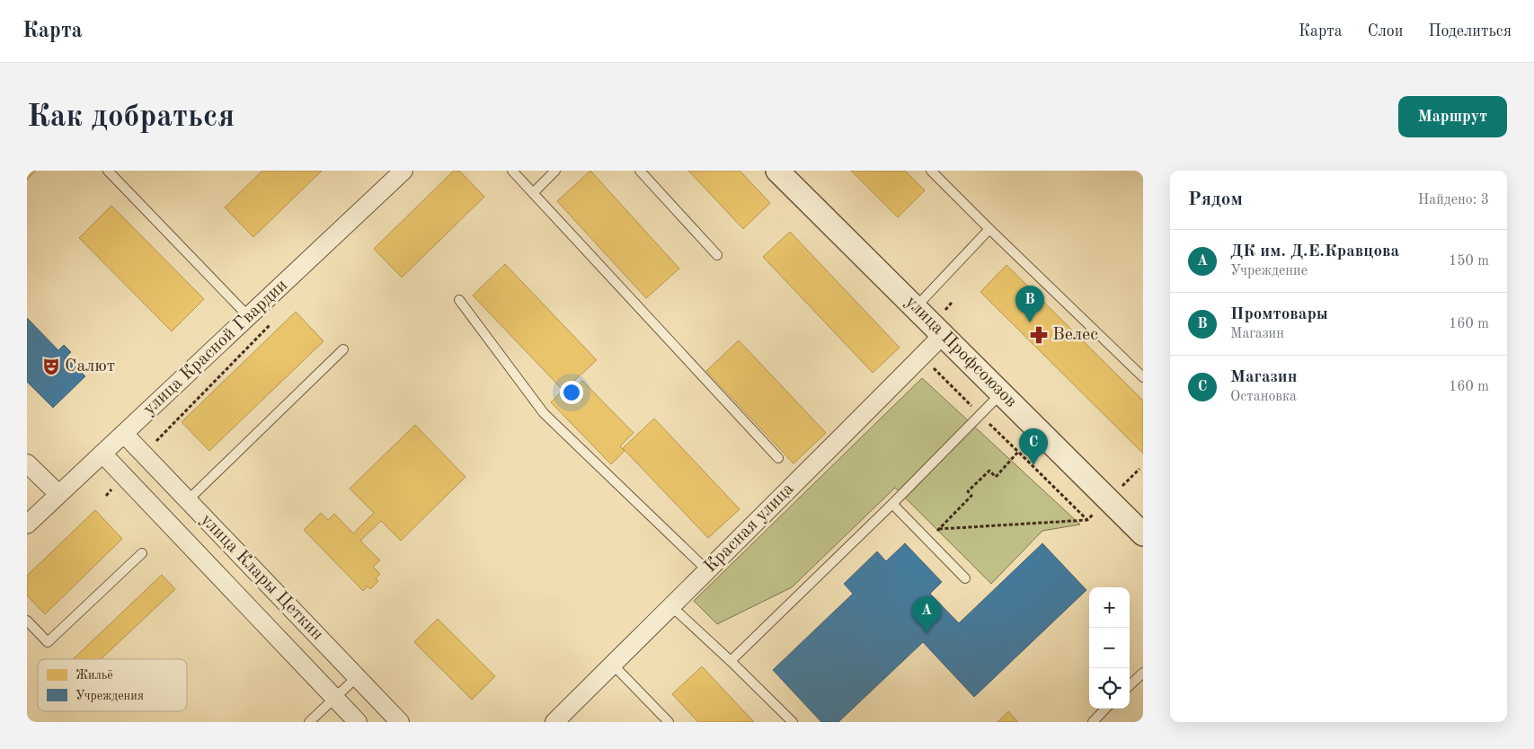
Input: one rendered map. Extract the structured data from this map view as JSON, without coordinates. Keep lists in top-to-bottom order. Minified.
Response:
{"streets":{"street":["улица Красной Гвардии","улица Профсоюзов","Красная улица","улица Клары Цеткин"]},"crossings":[["улица Красной Гвардии","улица Клары Цеткин"],["улица Профсоюзов","Красная улица"]],"places":{"pharmacy":["Велес"],"theatre":["Салют"]},"legend":["Жильё","Учреждения"],"page":{"header":"Карта","nav":["Карта","Слои","Поделиться"],"buttons":"Маршрут","title":"Как добраться","heading":["Рядом","Найдено: 3"],"list":[{"mark":"A","name":"ДК им. Д.Е.Кравцова","note":"Учреждение","value":"150 m"},{"mark":"B","name":"Промтовары","note":"Магазин","value":"160 m"},{"mark":"C","name":"Магазин","note":"Остановка","value":"160 m"}],"pins":["B","C","A"],"map_buttons":["+","−"]}}
